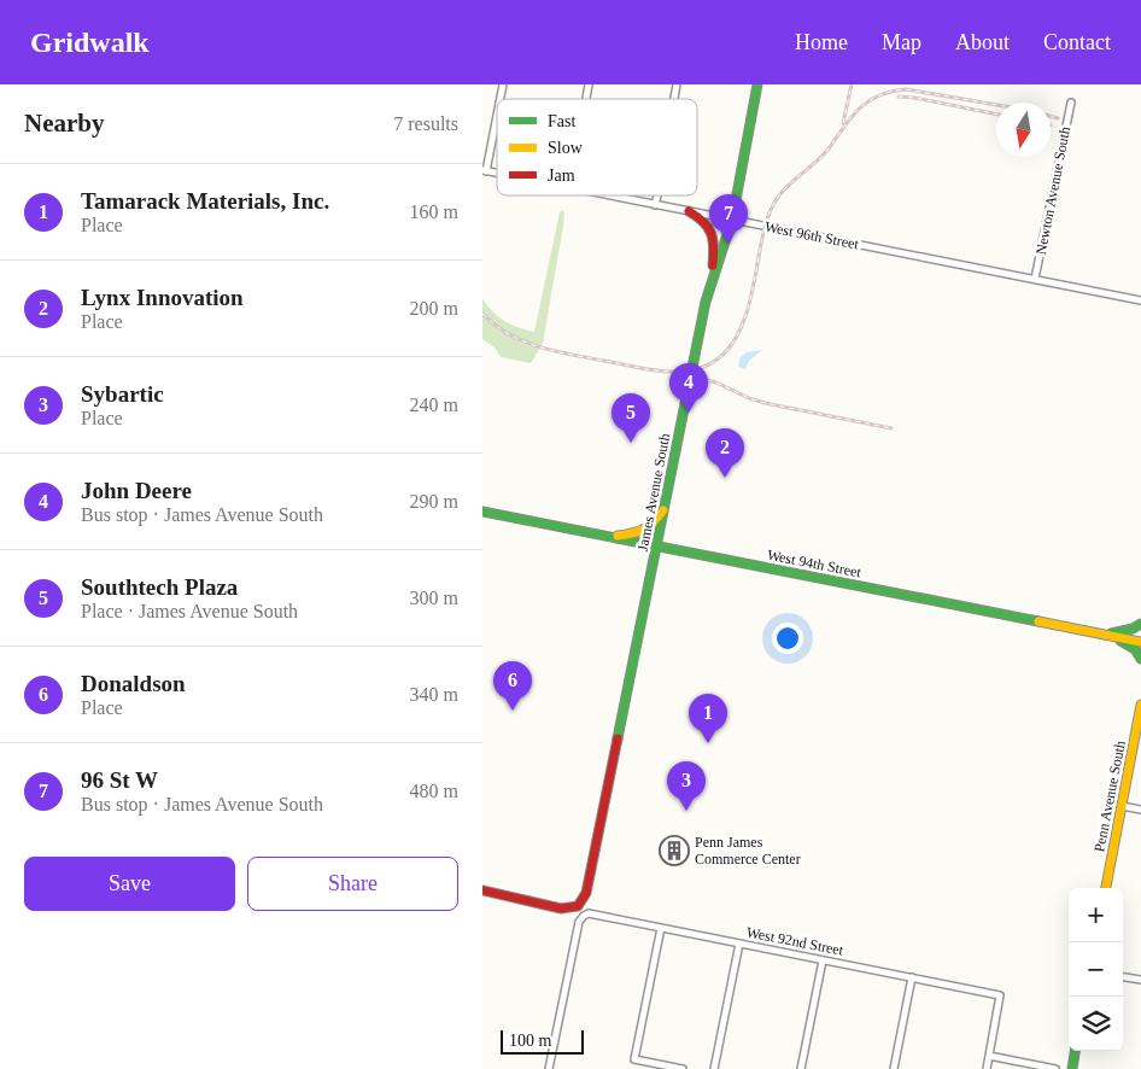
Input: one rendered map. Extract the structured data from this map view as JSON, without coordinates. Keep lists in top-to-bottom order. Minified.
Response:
{"streets":{"street":["Newton Avenue South","West 96th Street","James Avenue South","West 94th Street","Penn Avenue South","West 92nd Street"]},"crossings":[["Newton Avenue South","West 96th Street"],["West 96th Street","James Avenue South"],["James Avenue South","West 94th Street"]],"places":{"building":["Penn James Commerce Center"]},"legend":["Fast","Slow","Jam"],"scale_bar":"100 m","north":"bottom","page":{"header":"Gridwalk","nav":["Home","Map","About","Contact"],"heading":["Nearby","7 results"],"list":[{"mark":"1","name":"Tamarack Materials, Inc.","note":"Place","value":"160 m"},{"mark":"2","name":"Lynx Innovation","note":"Place","value":"200 m"},{"mark":"3","name":"Sybartic","note":"Place","value":"240 m"},{"mark":"4","name":"John Deere","note":"Bus stop · James Avenue South","value":"290 m"},{"mark":"5","name":"Southtech Plaza","note":"Place · James Avenue South","value":"300 m"},{"mark":"6","name":"Donaldson","note":"Place","value":"340 m"},{"mark":"7","name":"96 St W","note":"Bus stop · James Avenue South","value":"480 m"}],"pins":["7","4","5","2","6","1","3"],"buttons":["Save","Share"],"map_buttons":["+","−"],"scale":"100 m"}}
